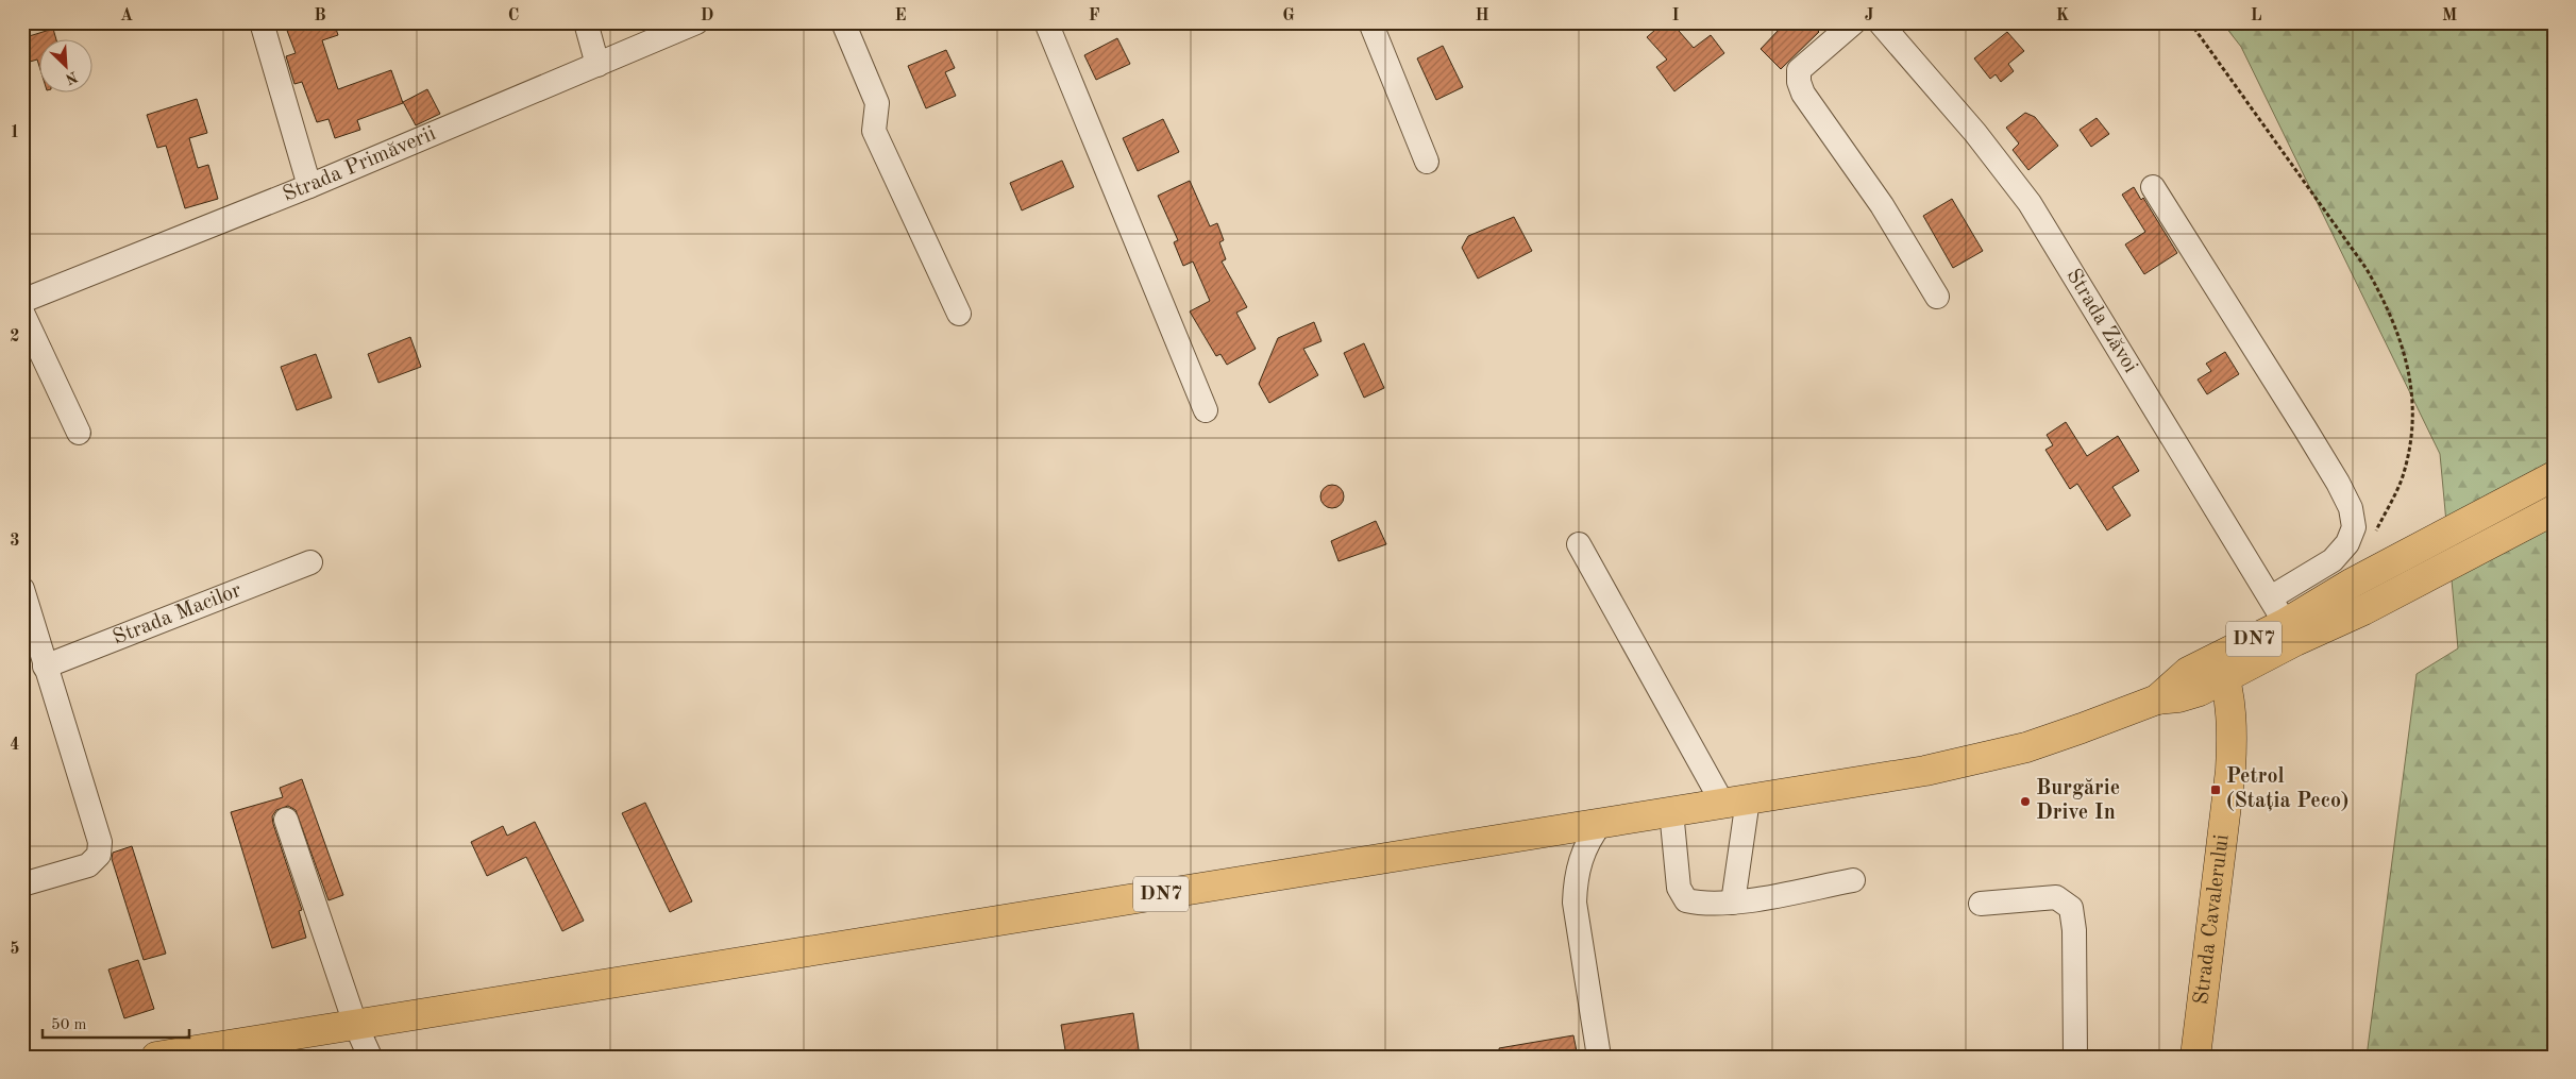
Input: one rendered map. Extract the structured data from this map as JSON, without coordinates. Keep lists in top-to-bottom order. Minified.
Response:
{"streets":{"main road":["DN7","Strada Cavalerului"],"street":["Strada Primăverii","Strada Zăvoi","Strada Macilor"]},"crossings":[["Strada Zăvoi","DN7"],["DN7","Strada Cavalerului"]],"places":{"transit":["Petrol (Stația Peco)"],"other":["Burgărie Drive In"]},"scale_bar":"50 m","north":"bottom right","grid":{"columns":["A","B","C","D","E","F","G","H","I","J","K","L","M"],"rows":["1","2","3","4","5"]}}
